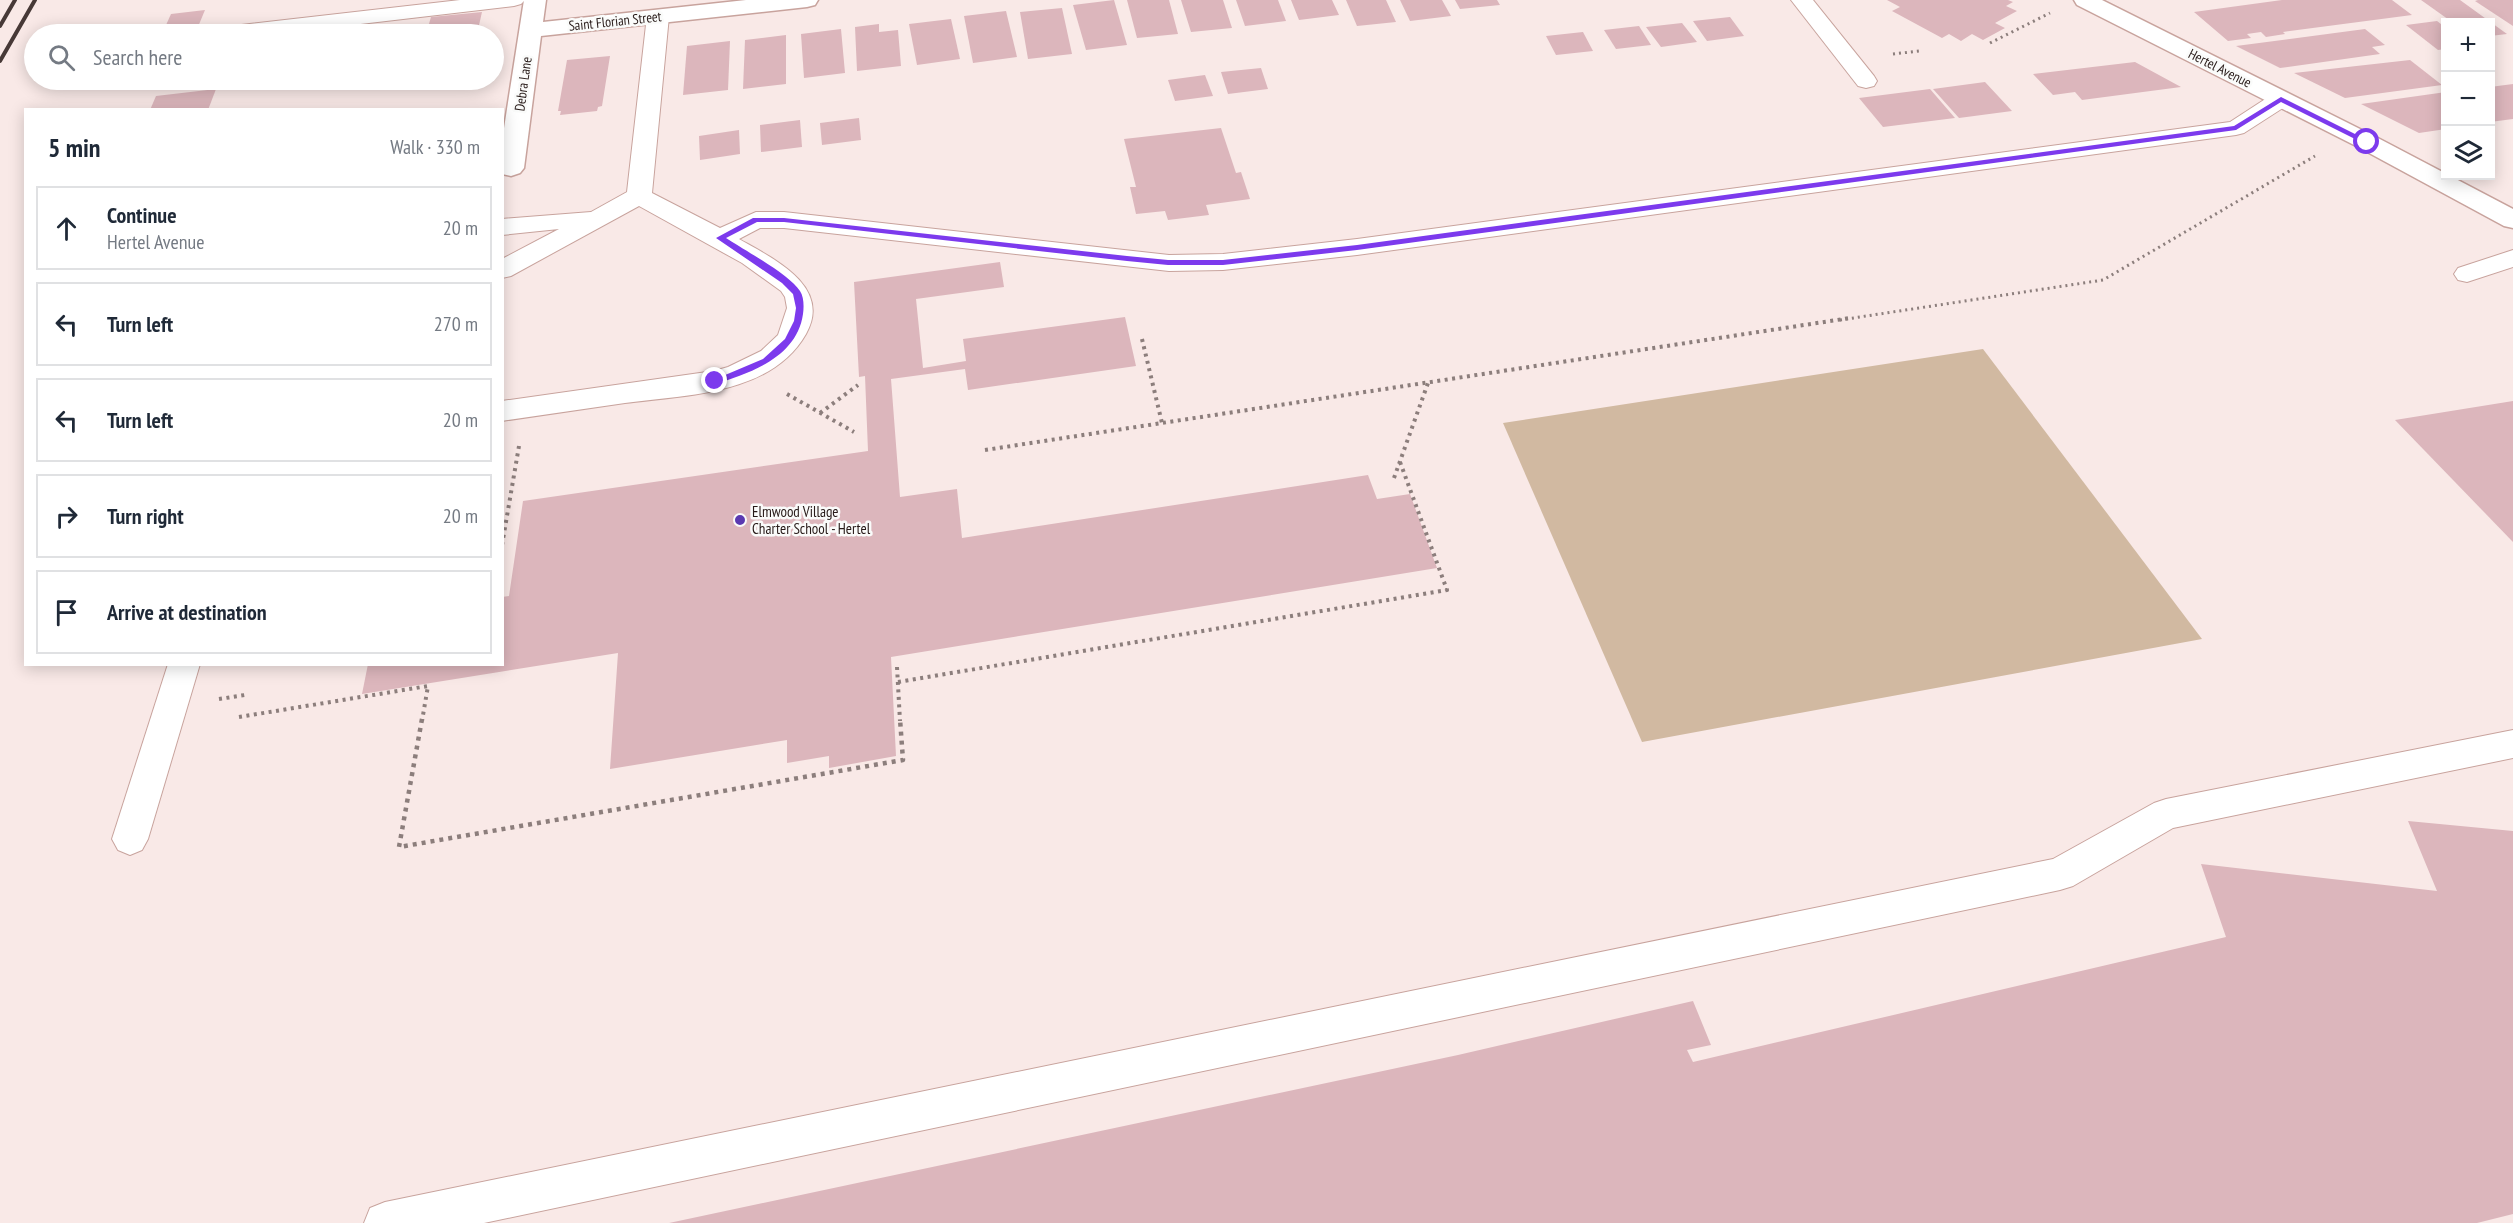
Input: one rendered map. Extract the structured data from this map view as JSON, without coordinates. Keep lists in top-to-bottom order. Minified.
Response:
{"streets":{"street":["Saint Florian Street","Hertel Avenue","Debra Lane"]},"crossings":[["Saint Florian Street","Debra Lane"]],"places":["Elmwood Village Charter School - Hertel"],"page":{"map_buttons":["+","−"],"search":"Search here","heading":["5 min","Walk · 330 m"],"list":[["Continue","Hertel Avenue","20 m"],["Turn left","270 m"],["Turn left","20 m"],["Turn right","20 m"],"Arrive at destination"]}}
